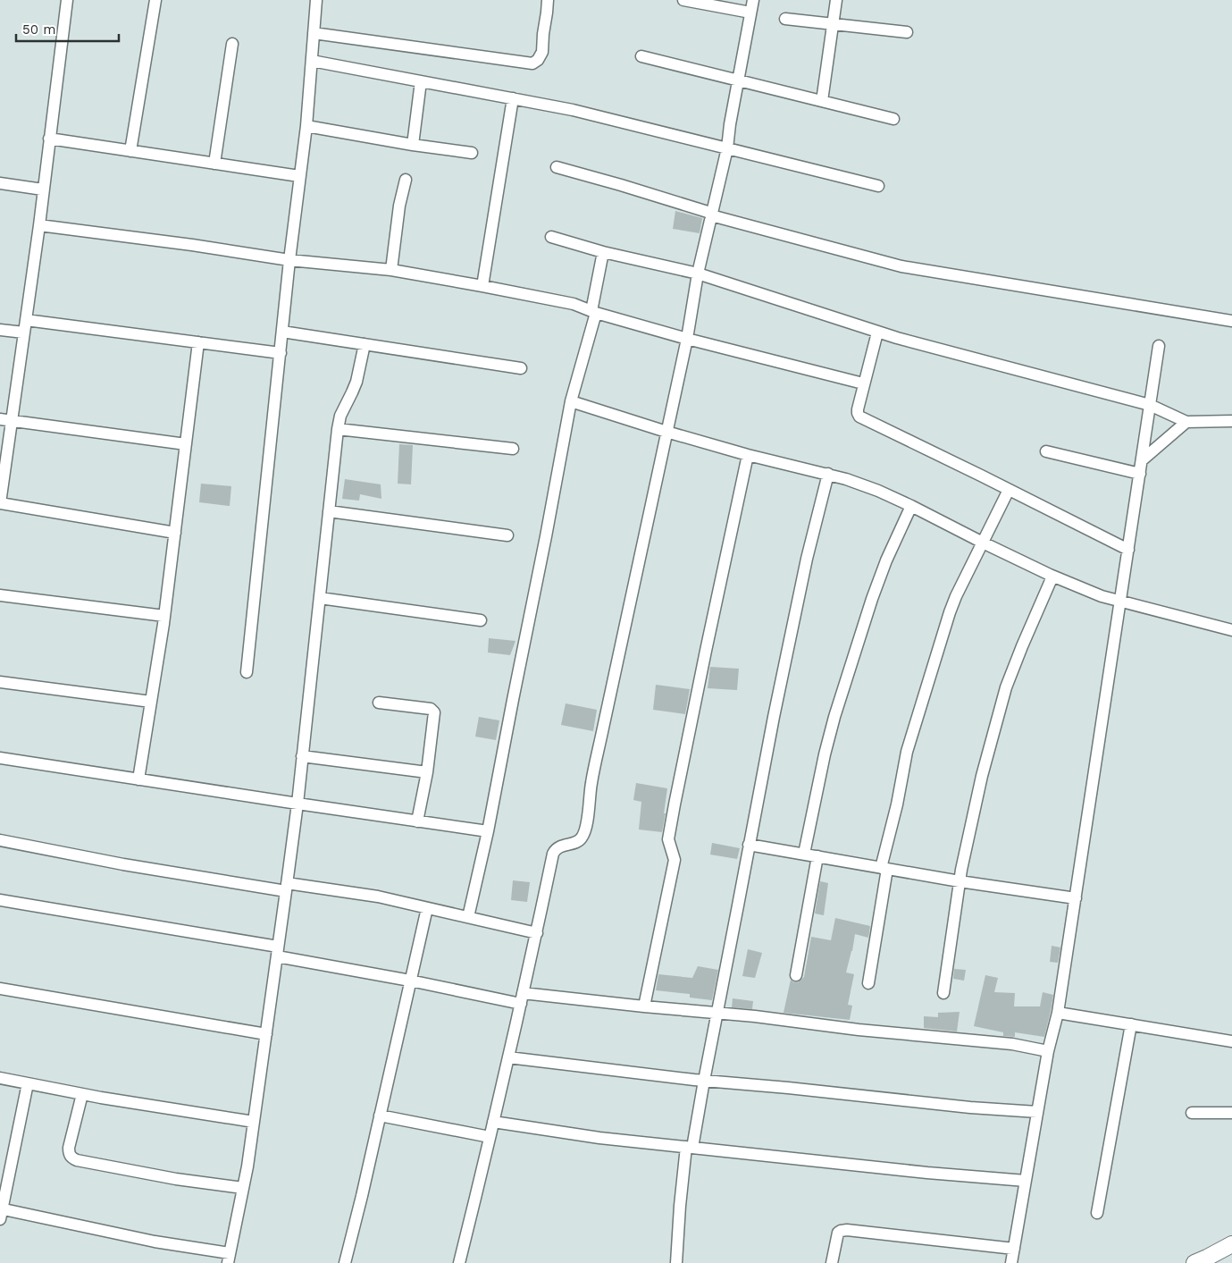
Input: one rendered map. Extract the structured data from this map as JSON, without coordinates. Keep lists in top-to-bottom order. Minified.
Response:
{"scale_bar":"50 m"}
